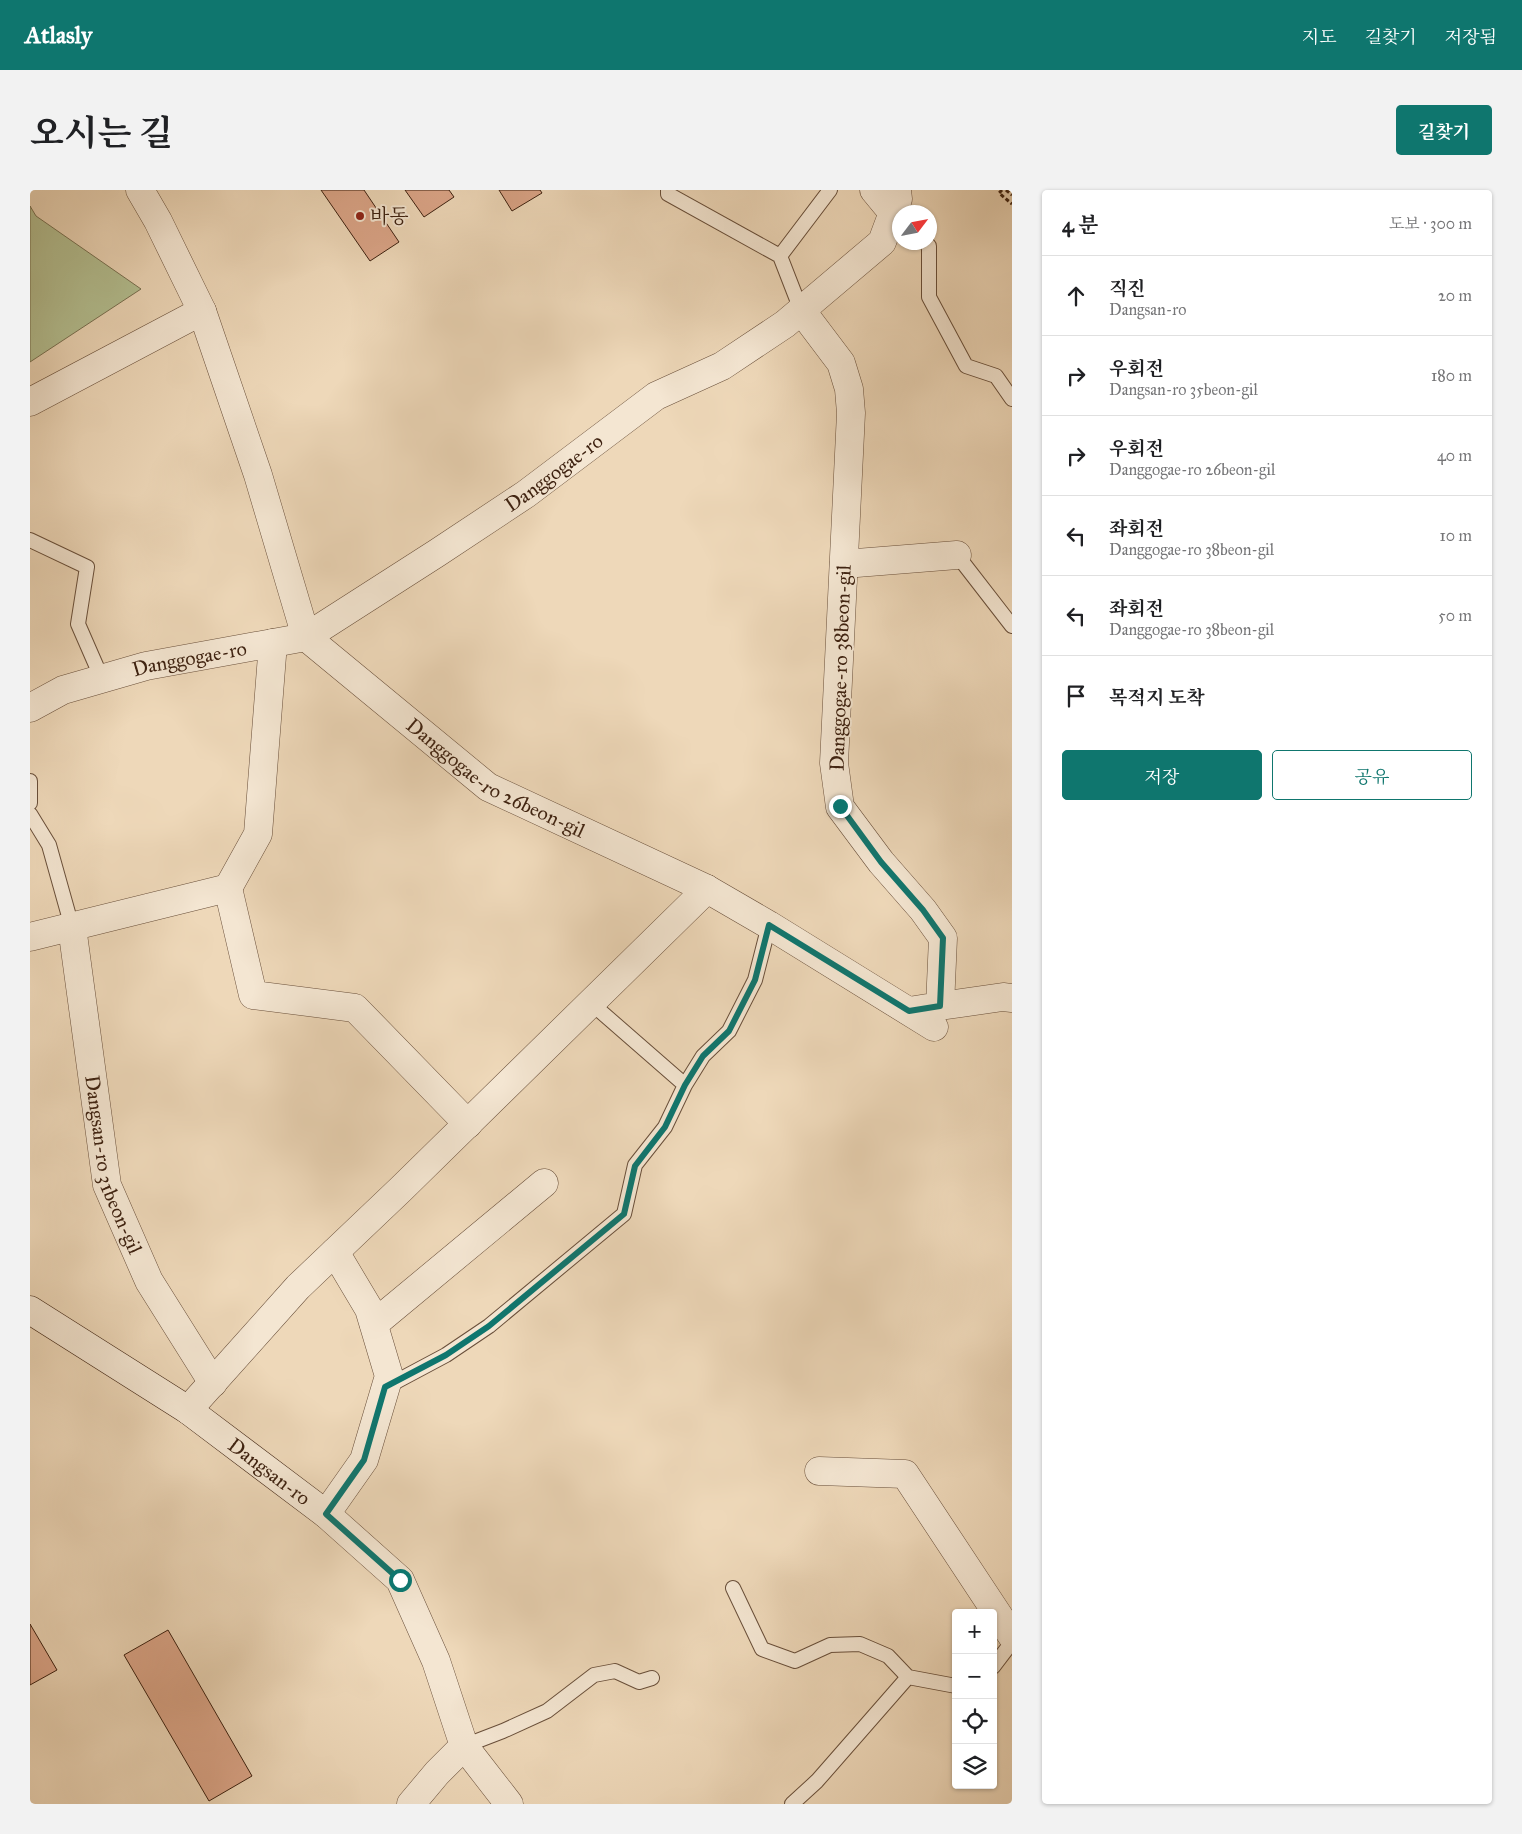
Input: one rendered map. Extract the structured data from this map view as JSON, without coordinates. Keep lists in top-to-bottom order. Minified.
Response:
{"streets":{"street":["Danggogae-ro","Danggogae-ro 38beon-gil","Danggogae-ro 26beon-gil","Dangsan-ro 31beon-gil","Dangsan-ro"]},"crossings":[["Danggogae-ro","Danggogae-ro 38beon-gil"],["Danggogae-ro","Danggogae-ro 26beon-gil"],["Danggogae-ro 38beon-gil","Danggogae-ro 26beon-gil"]],"places":["바동"],"north":"top right","page":{"header":"Atlasly","nav":["지도","길찾기","저장됨"],"title":"오시는 길","buttons":["길찾기",["저장","공유"]],"heading":["4 분","도보 · 300 m"],"list":[["직진","Dangsan-ro","20 m"],["우회전","Dangsan-ro 35beon-gil","180 m"],["우회전","Danggogae-ro 26beon-gil","40 m"],["좌회전","Danggogae-ro 38beon-gil","10 m"],["좌회전","Danggogae-ro 38beon-gil","50 m"],"목적지 도착"],"map_buttons":["+","−"]}}
